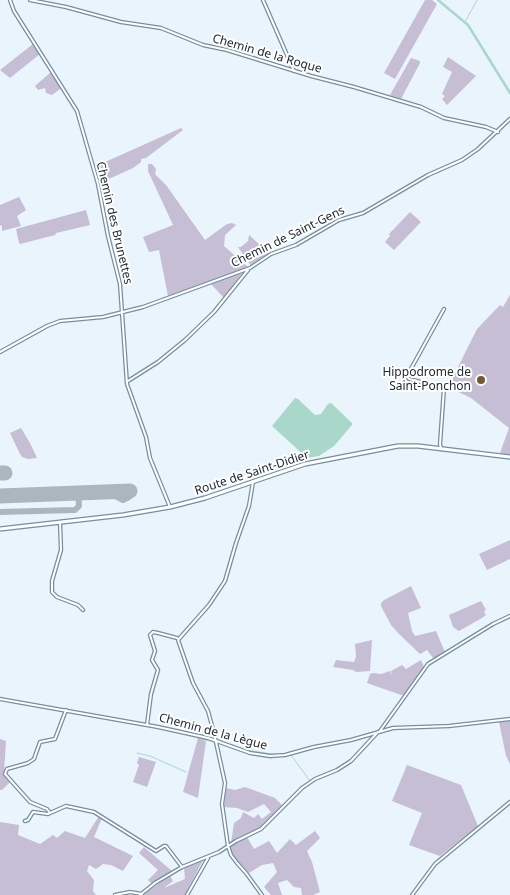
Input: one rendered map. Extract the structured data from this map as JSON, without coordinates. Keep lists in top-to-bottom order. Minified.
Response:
{"streets":{"main road":["Route de Saint-Didier"],"street":["Chemin de la Roque","Chemin des Brunettes","Chemin de Saint-Gens","Chemin de la Lègue"]},"crossings":[["Chemin de la Roque","Chemin de Saint-Gens"],["Chemin des Brunettes","Chemin de Saint-Gens"],["Chemin des Brunettes","Route de Saint-Didier"]],"places":["Hippodrome de Saint-Ponchon"]}
